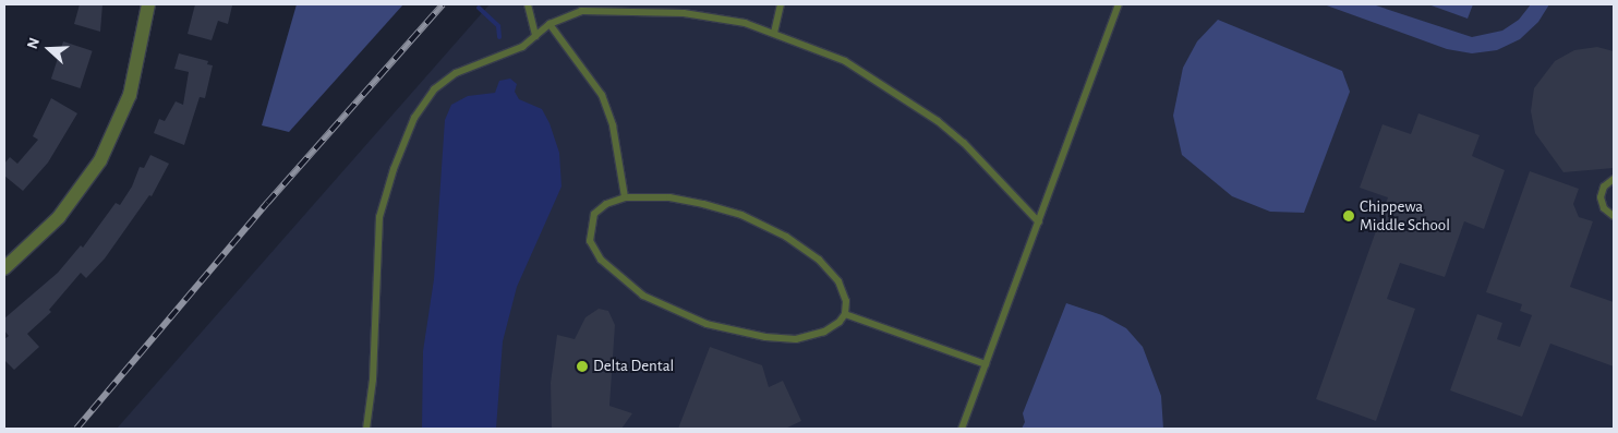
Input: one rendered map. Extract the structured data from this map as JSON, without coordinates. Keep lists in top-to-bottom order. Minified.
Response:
{"places":["Chippewa Middle School","Delta Dental"],"north":"left"}
